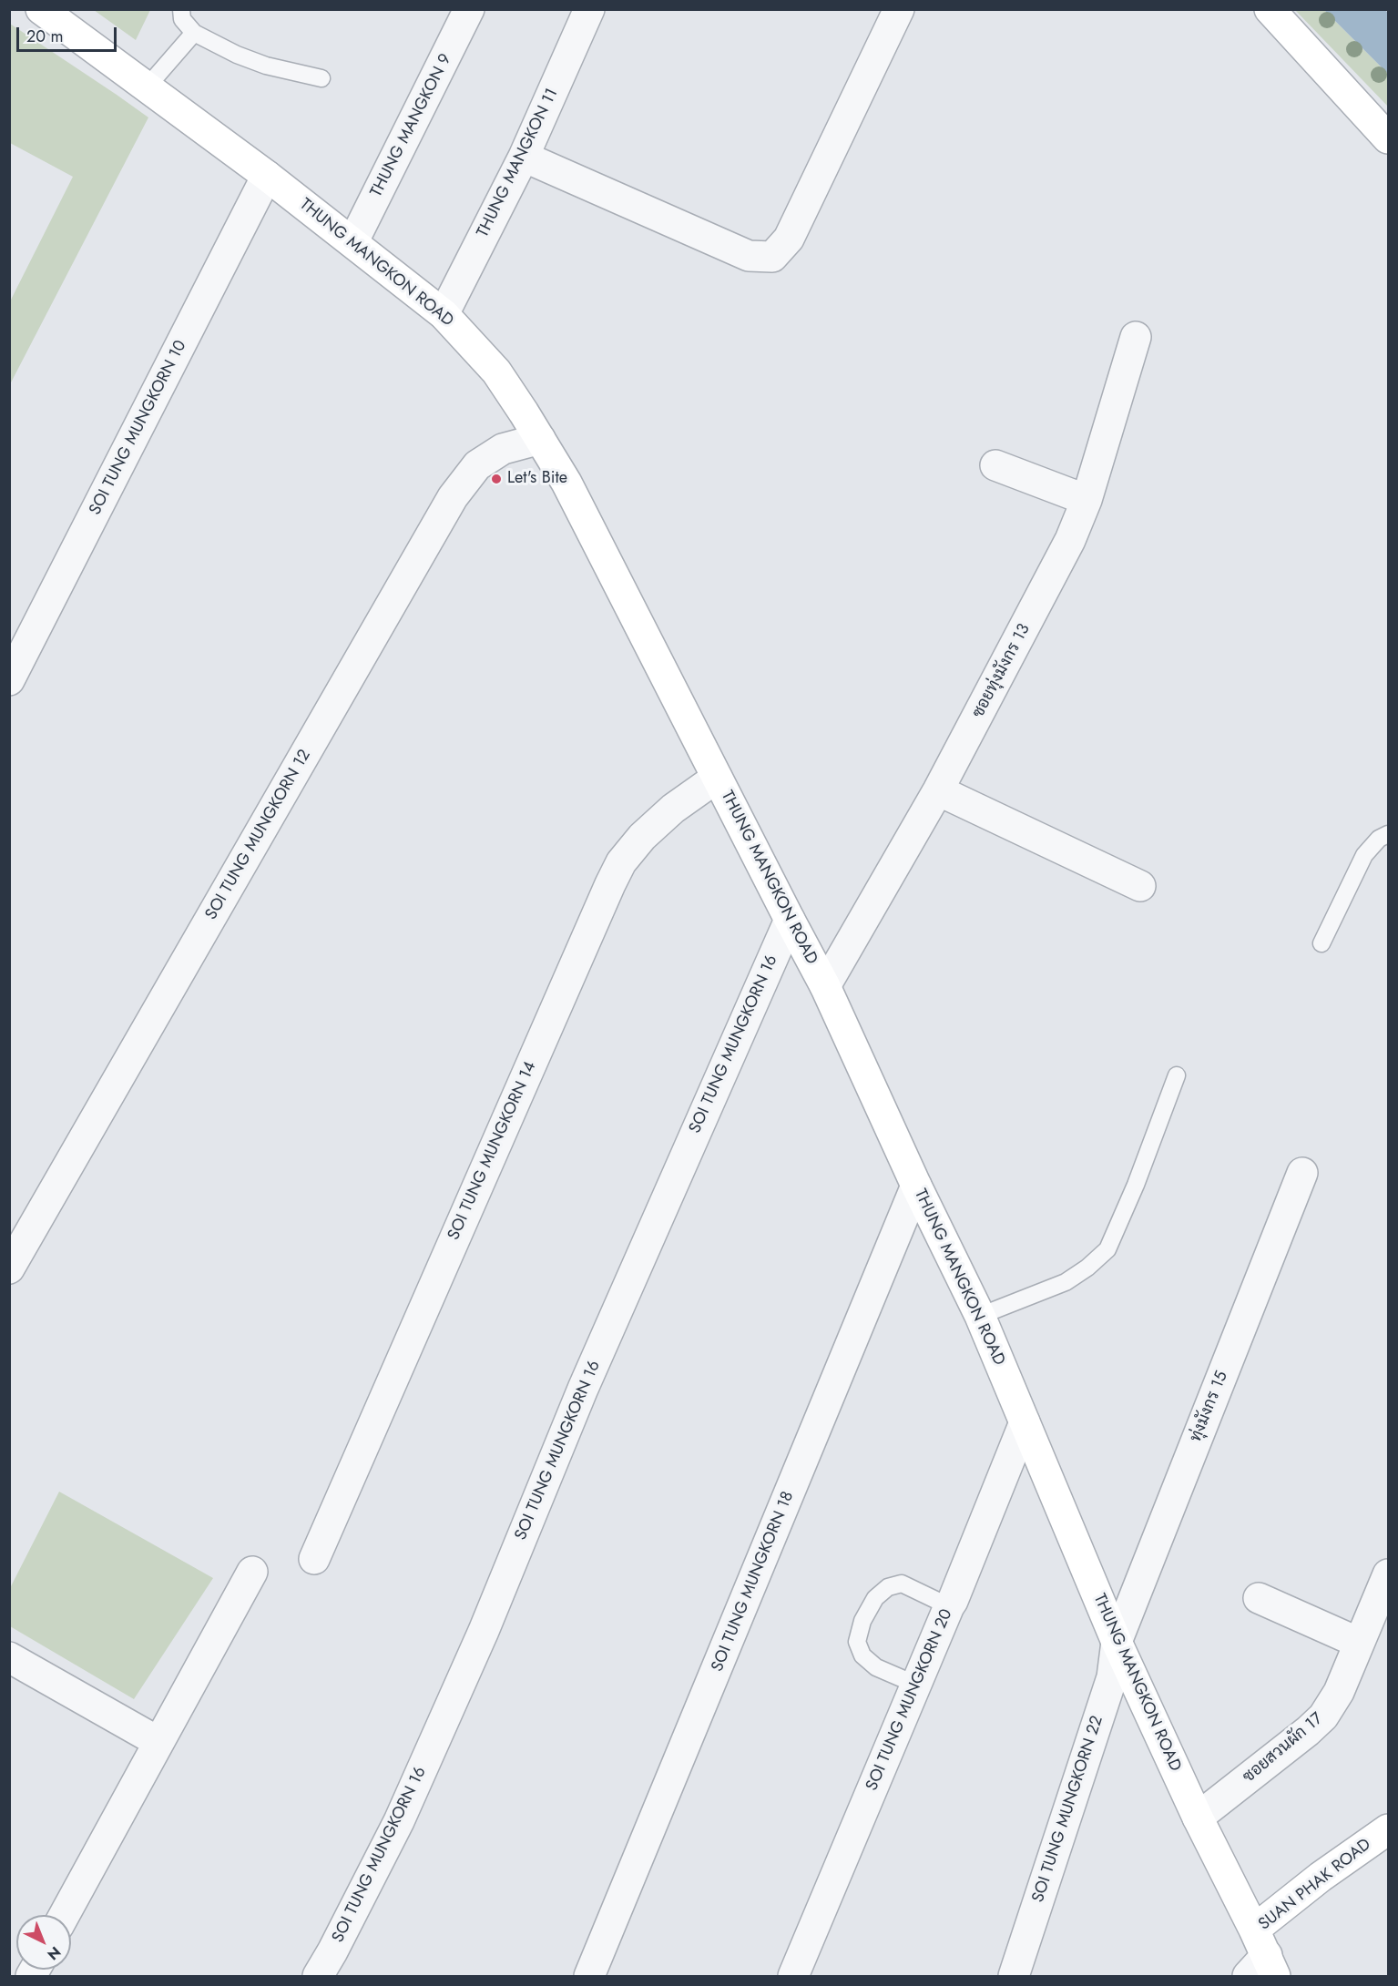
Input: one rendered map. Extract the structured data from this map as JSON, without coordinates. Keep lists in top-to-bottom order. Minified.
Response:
{"streets":{"street":["THUNG MANGKON 9","THUNG MANGKON 11","THUNG MANGKON ROAD","SOI TUNG MUNGKORN 10","ซอยทุ่งมังกร 13","SOI TUNG MUNGKORN 12","SOI TUNG MUNGKORN 16","SOI TUNG MUNGKORN 14","ทุ่งมังกร 15","SOI TUNG MUNGKORN 18","SOI TUNG MUNGKORN 20","ซอยสวนผัก 17","SOI TUNG MUNGKORN 22","SUAN PHAK ROAD"]},"crossings":[["THUNG MANGKON 9","THUNG MANGKON ROAD"],["THUNG MANGKON 11","THUNG MANGKON ROAD"],["THUNG MANGKON ROAD","SOI TUNG MUNGKORN 10"],["THUNG MANGKON ROAD","ซอยทุ่งมังกร 13"],["THUNG MANGKON ROAD","SOI TUNG MUNGKORN 12"],["THUNG MANGKON ROAD","SOI TUNG MUNGKORN 16"],["THUNG MANGKON ROAD","SOI TUNG MUNGKORN 14"],["THUNG MANGKON ROAD","ทุ่งมังกร 15"],["THUNG MANGKON ROAD","SOI TUNG MUNGKORN 18"],["THUNG MANGKON ROAD","SOI TUNG MUNGKORN 20"],["THUNG MANGKON ROAD","ซอยสวนผัก 17"],["THUNG MANGKON ROAD","SOI TUNG MUNGKORN 22"],["THUNG MANGKON ROAD","SUAN PHAK ROAD"],["ทุ่งมังกร 15","SOI TUNG MUNGKORN 22"]],"places":["Let's Bite"],"scale_bar":"20 m","north":"bottom right"}
